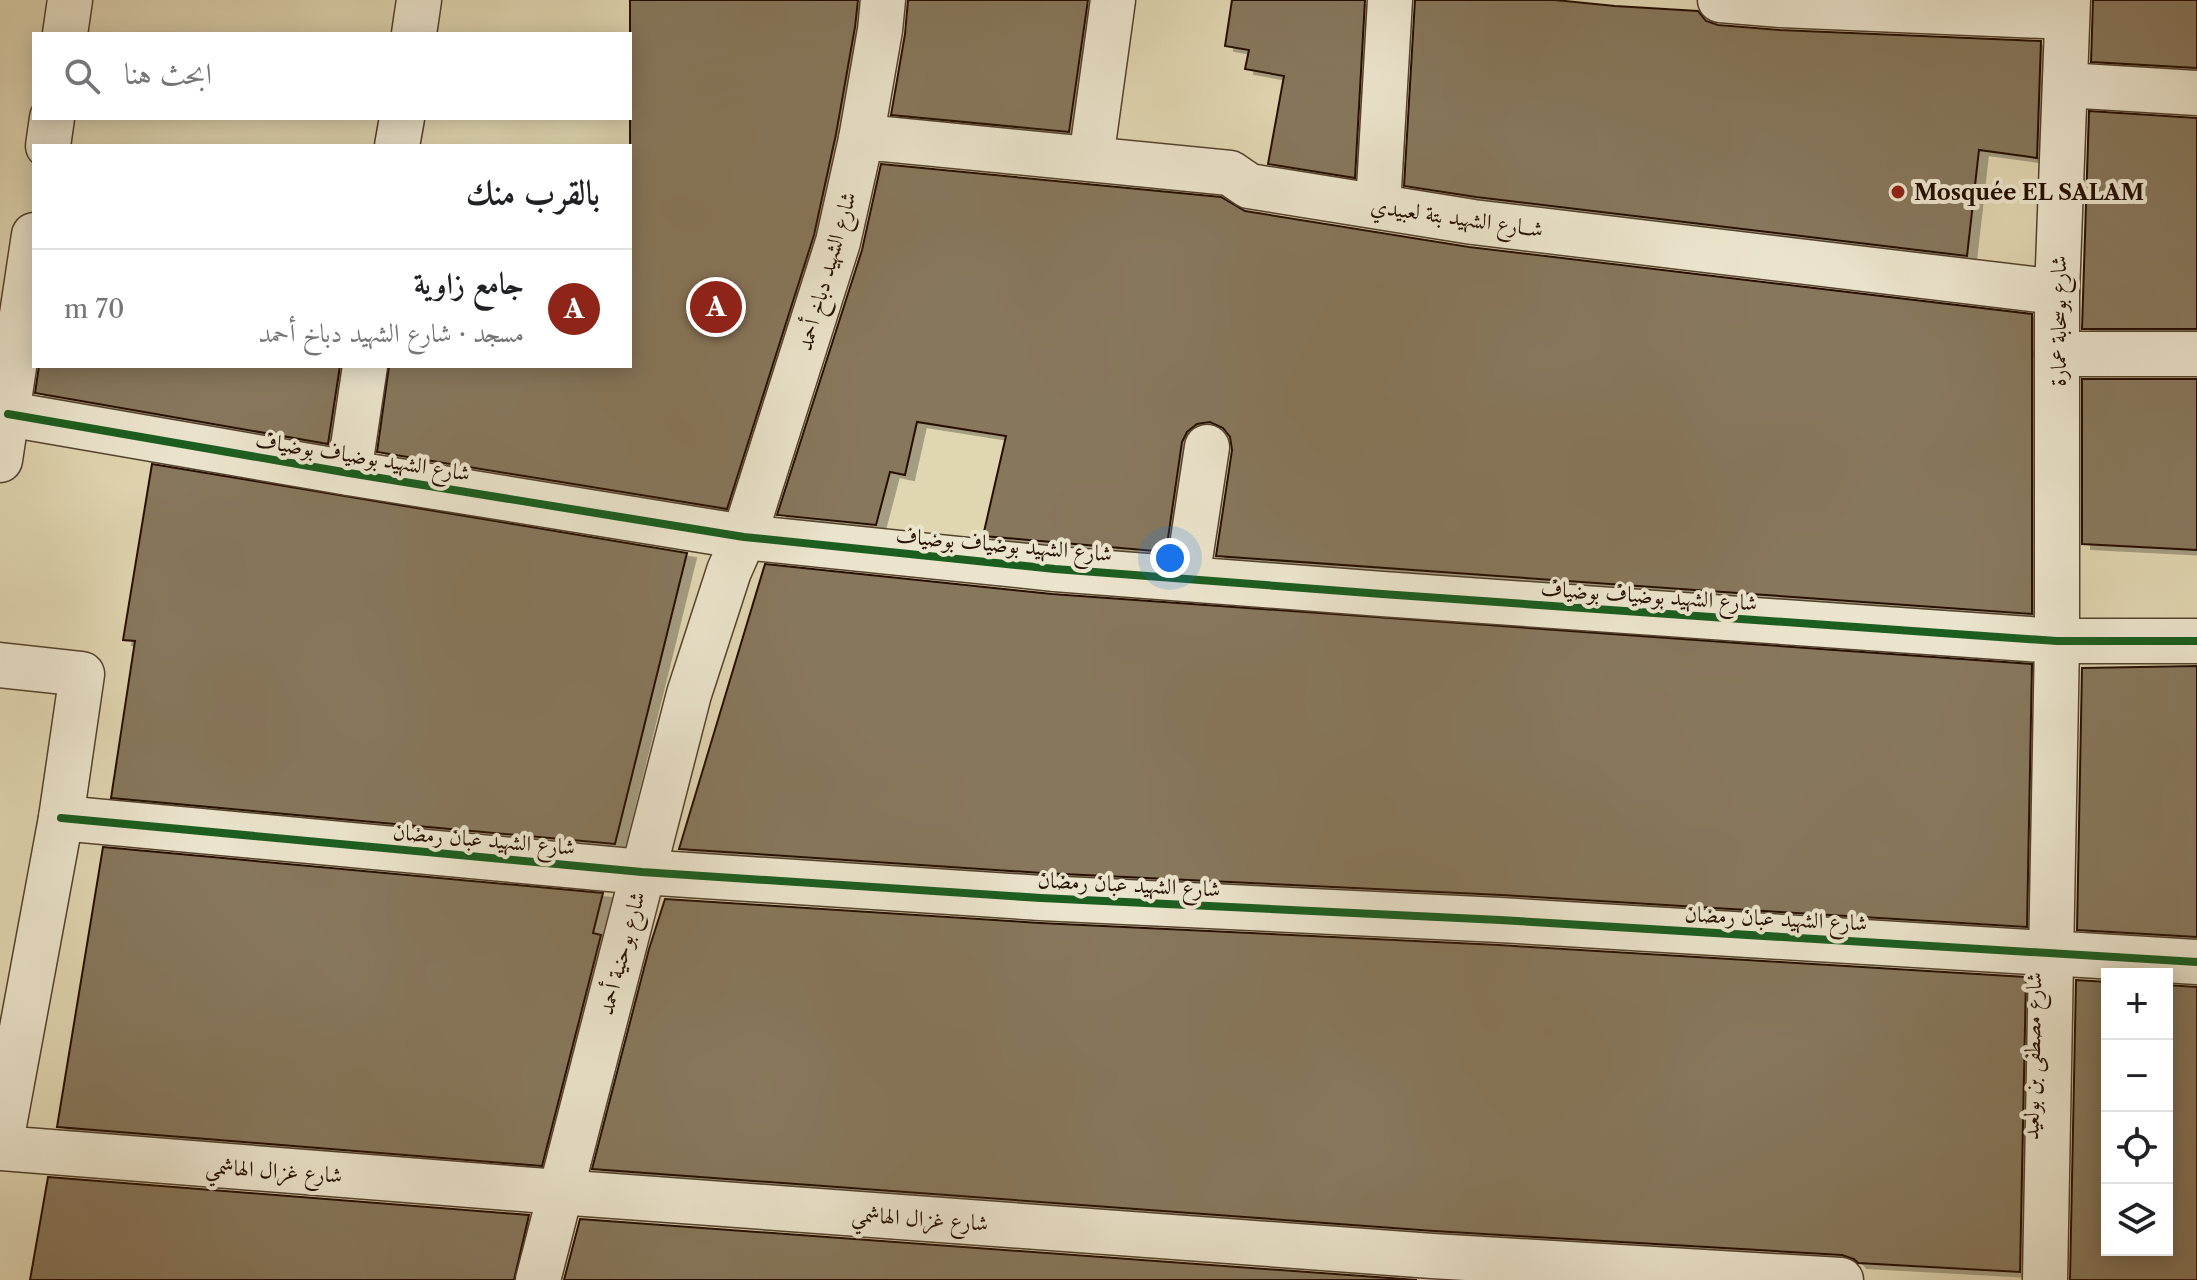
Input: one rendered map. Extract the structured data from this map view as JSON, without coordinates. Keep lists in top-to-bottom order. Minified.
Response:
{"streets":{"street":["شــارع الشهيد بتة لعبيدي","شارع الشهيد دباخ أحمد","شارع بوسحابة عمارة","شارع الشهيد بوضياف بوضياف","شارع الشهيد عبان رمضان","شارع بوحنية أحمد","شارع مصطفى بن بولعيد","شارع غزال الهاشمي"]},"crossings":[["شــارع الشهيد بتة لعبيدي","شارع الشهيد دباخ أحمد"],["شــارع الشهيد بتة لعبيدي","شارع بوسحابة عمارة"],["شارع الشهيد دباخ أحمد","شارع الشهيد بوضياف بوضياف"],["شارع الشهيد دباخ أحمد","شارع بوحنية أحمد"],["شارع بوسحابة عمارة","شارع الشهيد بوضياف بوضياف"],["شارع بوسحابة عمارة","شارع مصطفى بن بولعيد"],["شارع الشهيد بوضياف بوضياف","شارع بوحنية أحمد"],["شارع الشهيد بوضياف بوضياف","شارع مصطفى بن بولعيد"],["شارع الشهيد عبان رمضان","شارع بوحنية أحمد"],["شارع الشهيد عبان رمضان","شارع مصطفى بن بولعيد"],["شارع بوحنية أحمد","شارع غزال الهاشمي"]],"places":["Mosquée EL SALAM"],"page":{"search":"ابحث هنا","heading":"بالقرب منك","list":[{"mark":"A","name":"جامع زاوية","note":"مسجد · شارع الشهيد دباخ أحمد","value":"70 m"}],"pins":"A","map_buttons":["+","−"]}}
